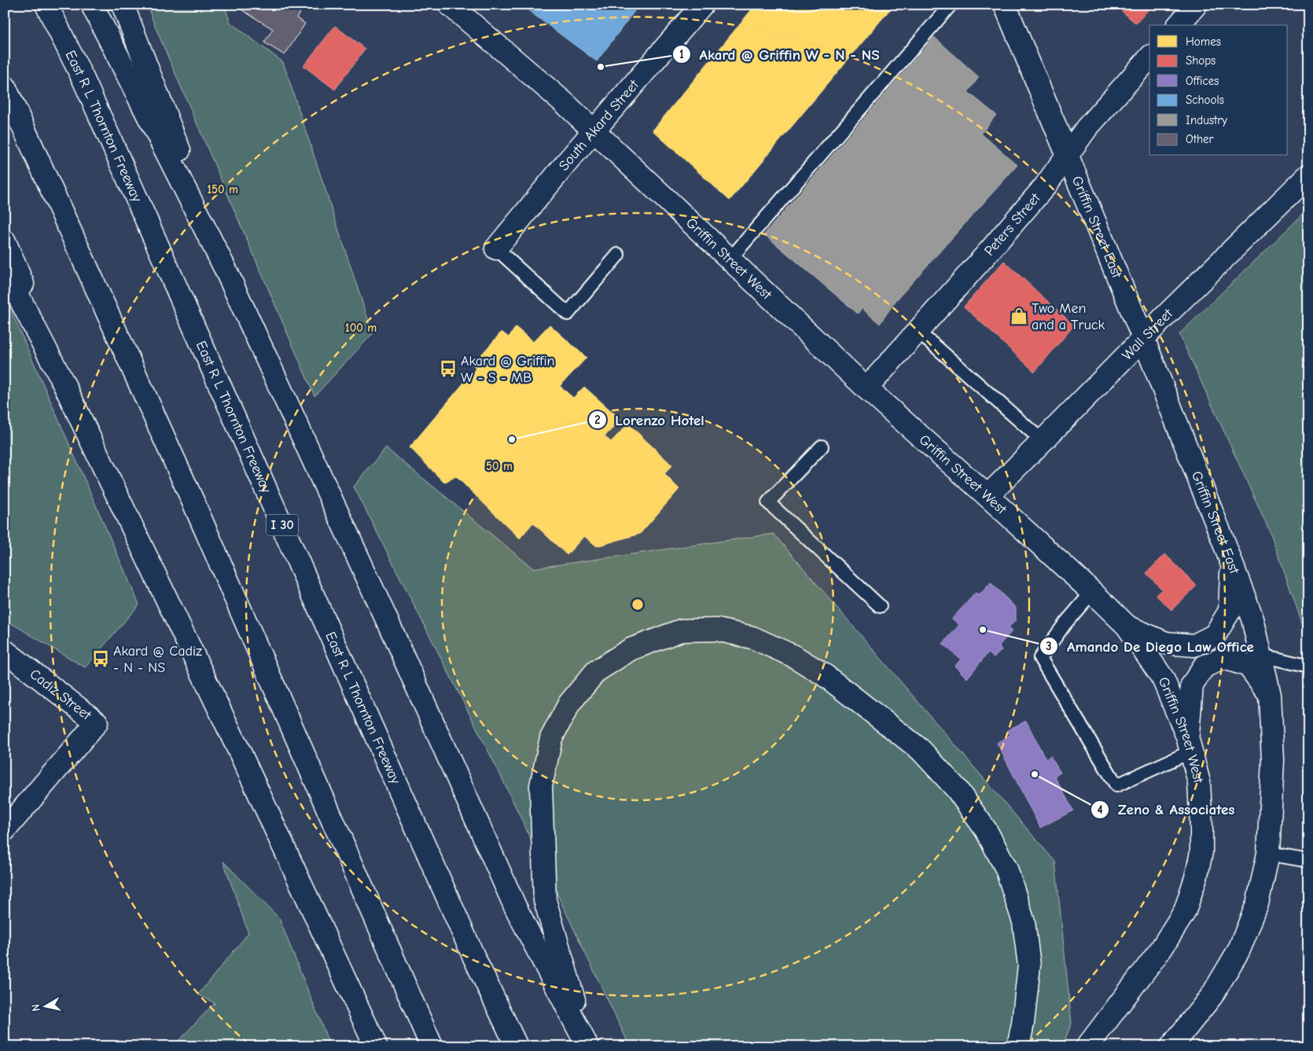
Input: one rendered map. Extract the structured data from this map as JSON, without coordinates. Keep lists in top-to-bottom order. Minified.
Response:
{"streets":{"main road":["South Akard Street","East R L Thornton Freeway","Peters Street","Griffin Street East","Griffin Street West","Wall Street","I 30","Cadiz Street"]},"crossings":[["South Akard Street","Griffin Street West"],["Peters Street","Griffin Street East"],["Peters Street","Griffin Street West"],["Griffin Street East","Wall Street"],["Griffin Street West","Wall Street"]],"places":{"other":["Akard @ Griffin W - N - NS","Lorenzo Hotel","Amando De Diego Law Office","Zeno & Associates"],"shop":["Two Men and a Truck"],"bus stop":["Akard @ Griffin W - S - MB","Akard @ Cadiz - N - NS"]},"legend":["Homes","Shops","Offices","Schools","Industry","Other"],"north":"left","rings":["150 m","100 m","50 m"]}
